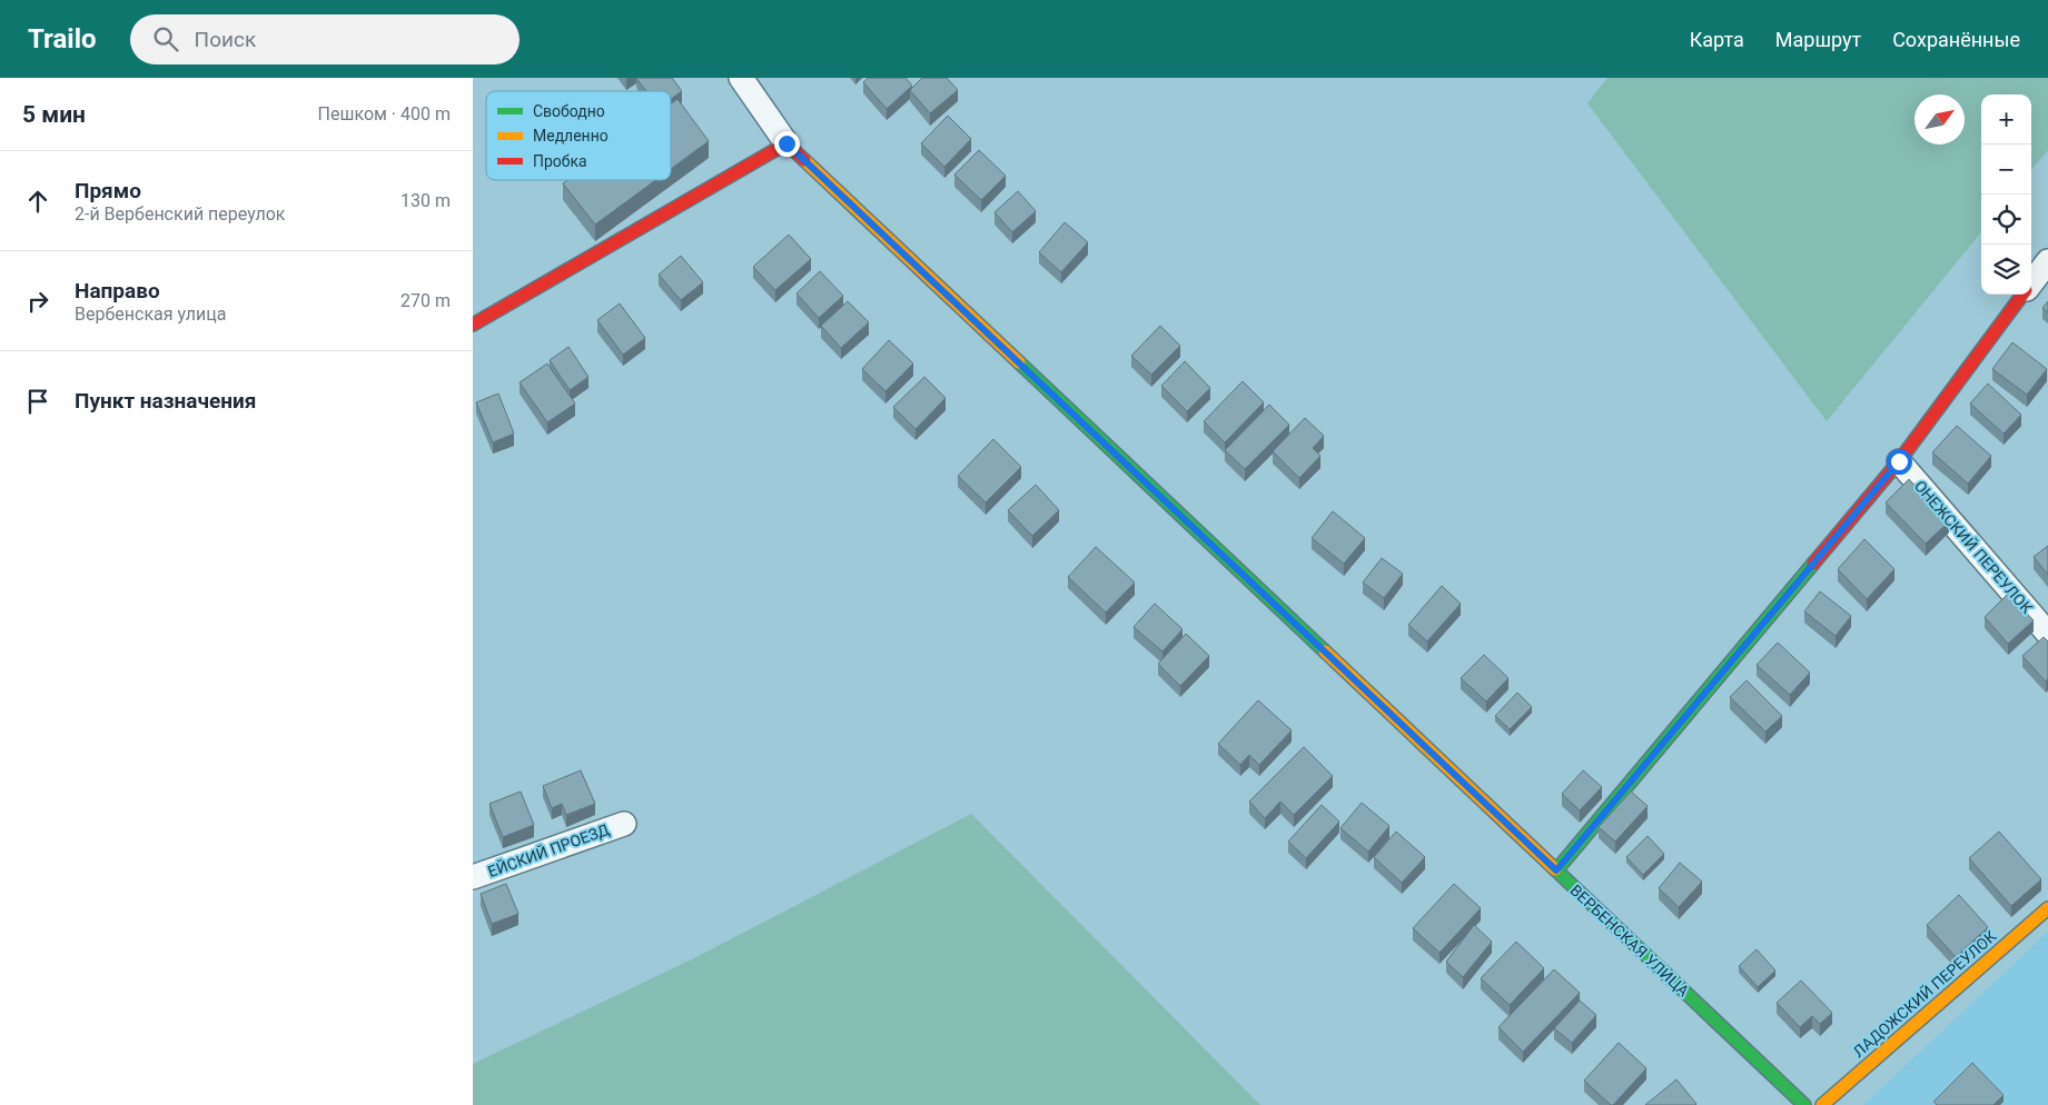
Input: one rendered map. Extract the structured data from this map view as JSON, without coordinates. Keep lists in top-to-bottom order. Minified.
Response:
{"streets":{"main road":["ВЕРБЕНСКАЯ УЛИЦА","ЛАДОЖСКИЙ ПЕРЕУЛОК"],"street":["ОНЕЖСКИЙ ПЕРЕУЛОК","ЕЙСКИЙ ПРОЕЗД"]},"legend":["Свободно","Медленно","Пробка"],"north":"top right","page":{"header":"Trailo","search":"Поиск","nav":["Карта","Маршрут","Сохранённые"],"heading":["5 мин","Пешком · 400 m"],"map_buttons":["+","−"],"list":[["Прямо","2-й Вербенский переулок","130 m"],["Направо","Вербенская улица","270 m"],"Пункт назначения"]}}
